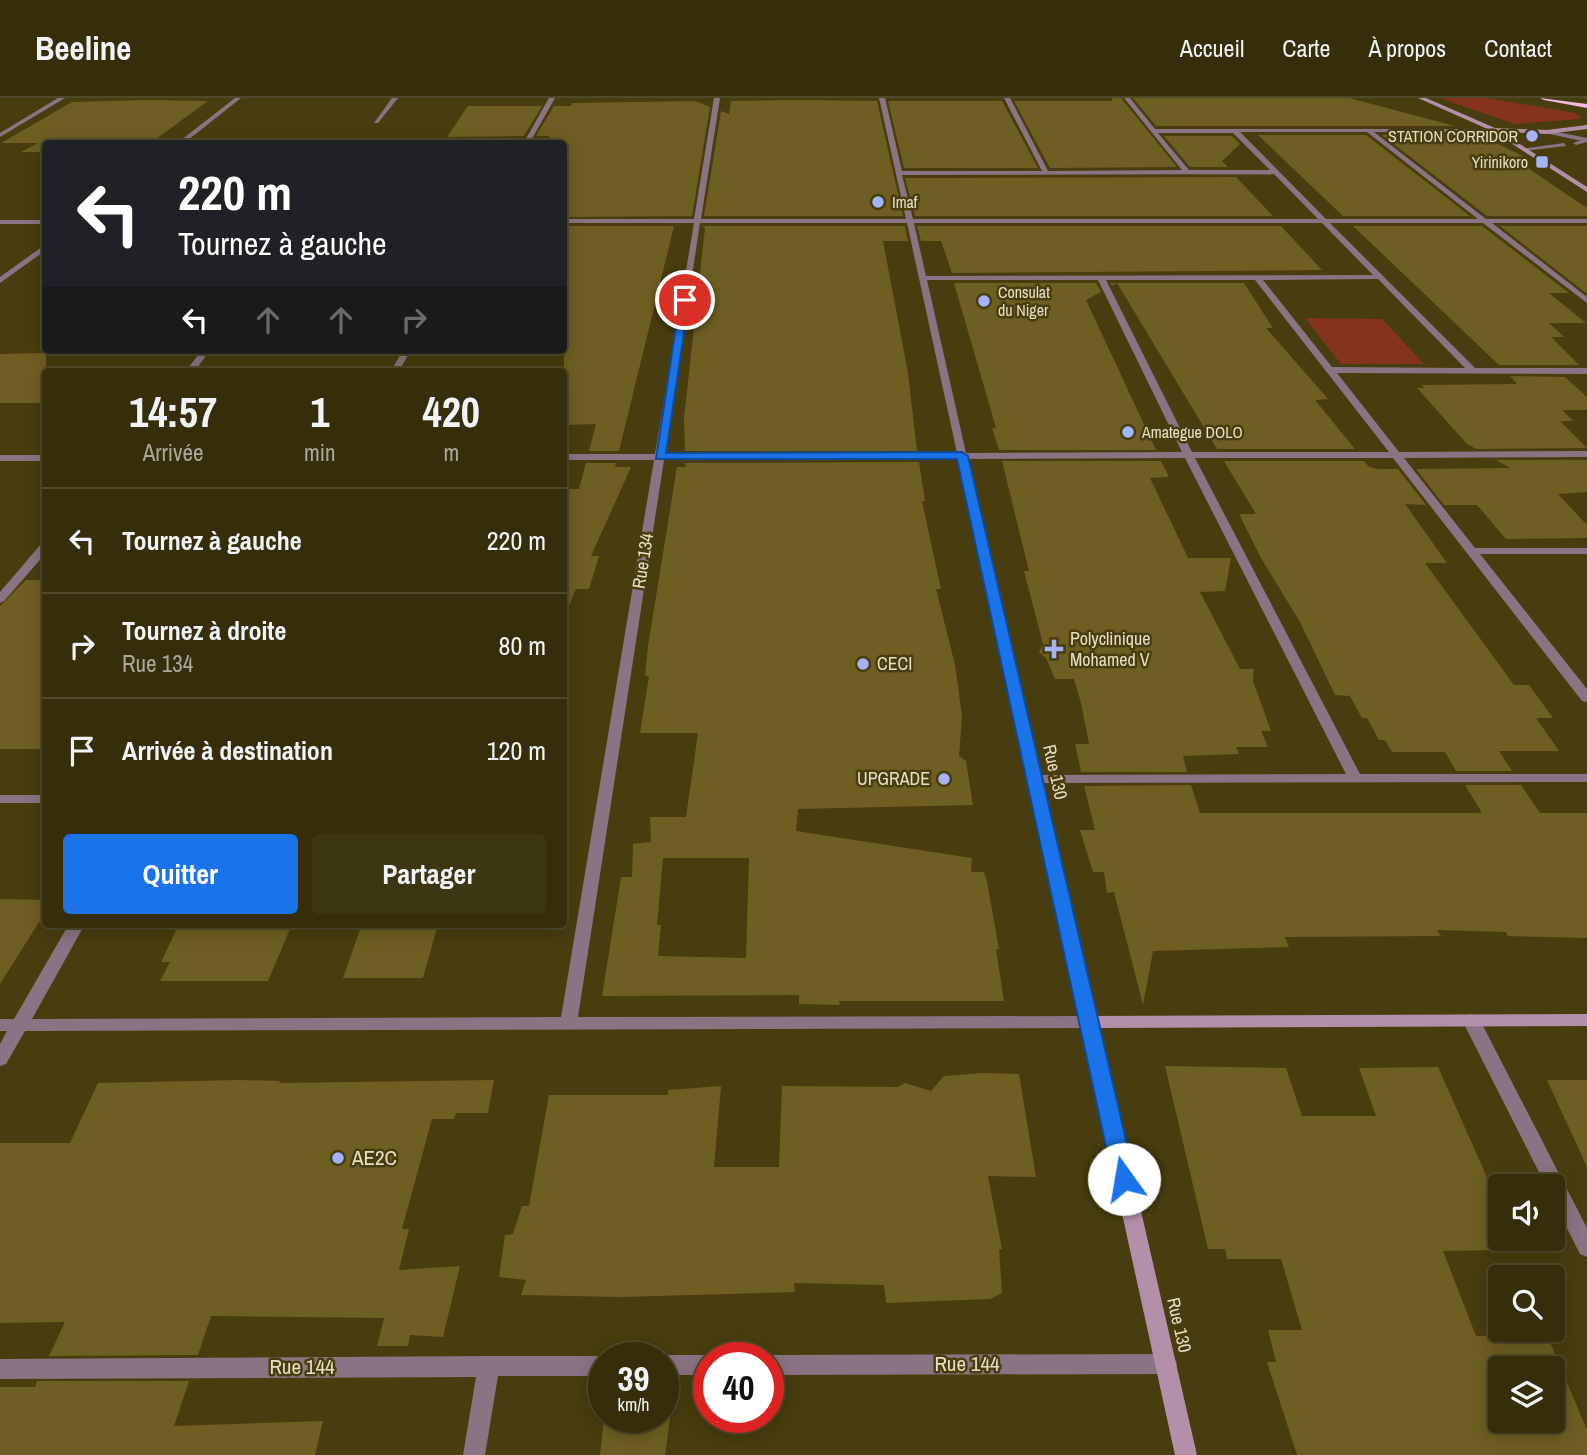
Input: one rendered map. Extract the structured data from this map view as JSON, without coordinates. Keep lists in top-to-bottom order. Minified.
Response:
{"streets":{"main road":["Rue 130"],"street":["Rue 134","Rue 144"]},"crossings":[["Rue 130","Rue 144"]],"places":{"other":["STATION CORRIDOR","Imaf","Consulat du Niger","Amategue DOLO","CECI","UPGRADE","AE2C"],"transit":["Yirinikoro"],"health":["Polyclinique Mohamed V"]},"page":{"header":"Beeline","nav":["Accueil","Carte","À propos","Contact"],"turn":["220 m","Tournez à gauche"],"eta":["14:57","Arrivée","1","min","420","m"],"list":[{"name":"Tournez à gauche","value":"220 m"},{"name":"Tournez à droite","note":"Rue 134","value":"80 m"},{"name":"Arrivée à destination","value":"120 m"}],"buttons":["Quitter","Partager"],"speed":"39 km/h","limit":"40"}}
